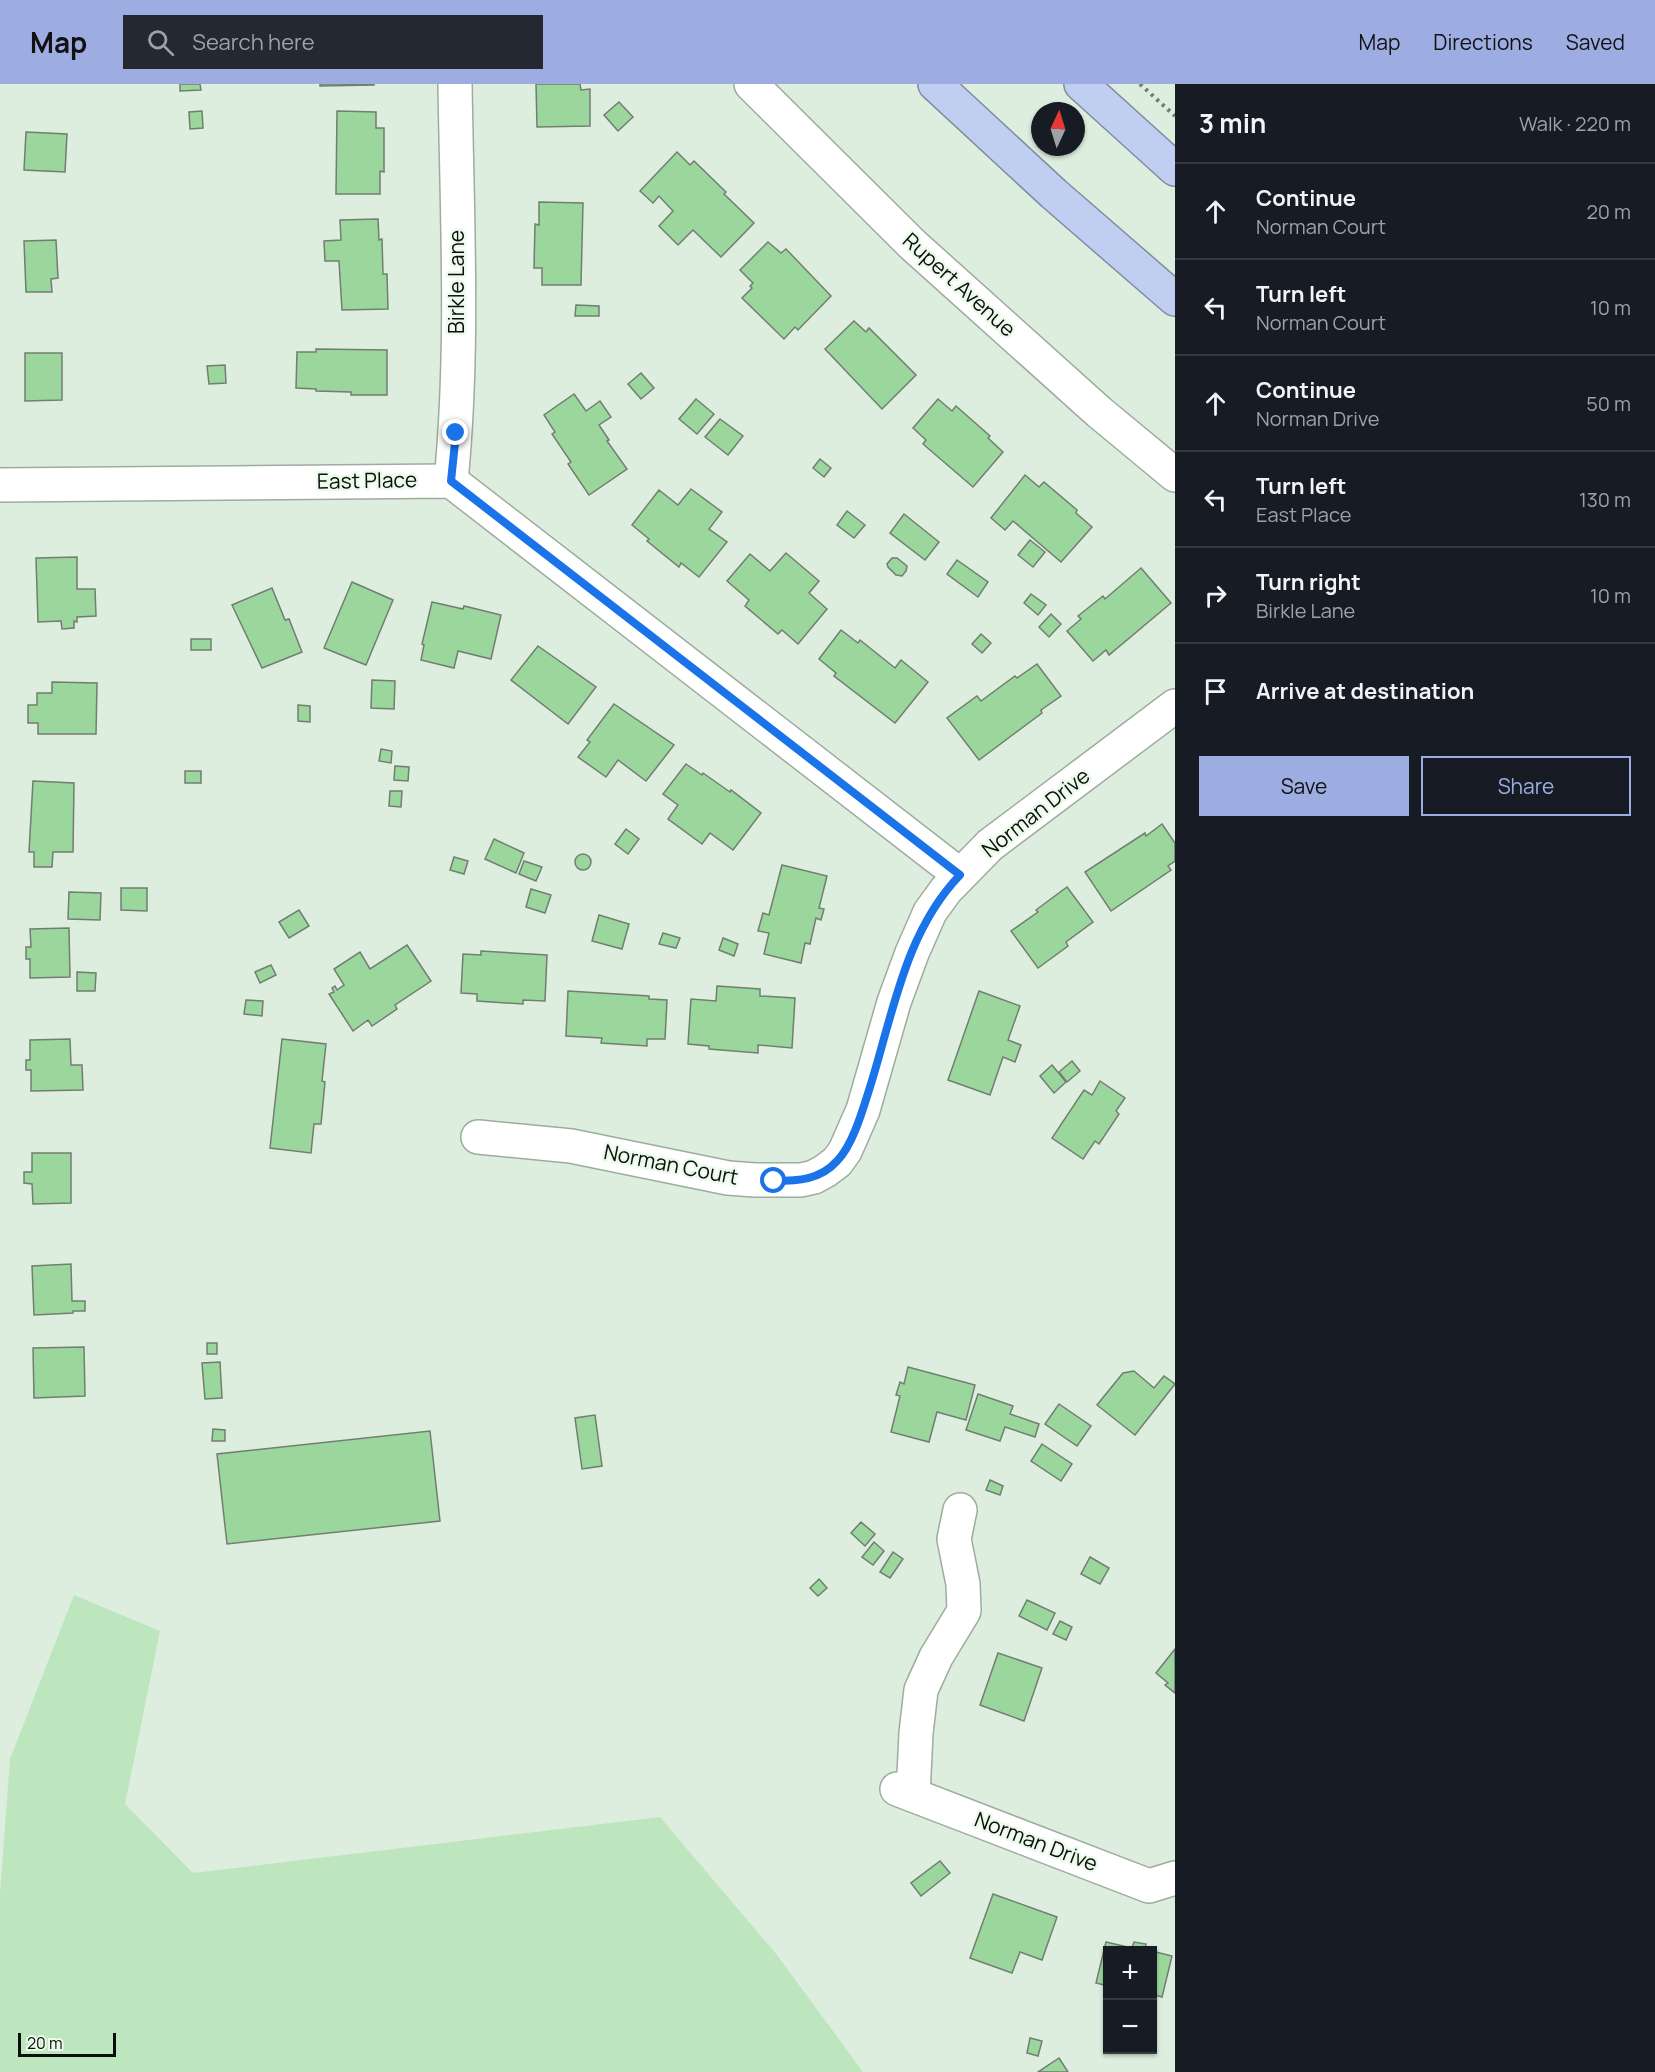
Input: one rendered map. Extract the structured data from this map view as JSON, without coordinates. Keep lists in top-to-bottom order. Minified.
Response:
{"streets":{"street":["Birkle Lane","Rupert Avenue","East Place","Norman Drive","Norman Court"]},"crossings":[["Birkle Lane","East Place"],["Norman Drive","Norman Court"]],"scale_bar":"20 m","north":"top","page":{"header":"Map","search":"Search here","nav":["Map","Directions","Saved"],"heading":["3 min","Walk · 220 m"],"list":[["Continue","Norman Court","20 m"],["Turn left","Norman Court","10 m"],["Continue","Norman Drive","50 m"],["Turn left","East Place","130 m"],["Turn right","Birkle Lane","10 m"],"Arrive at destination"],"buttons":["Save","Share"],"map_buttons":["+","−"],"scale":"20 m"}}
